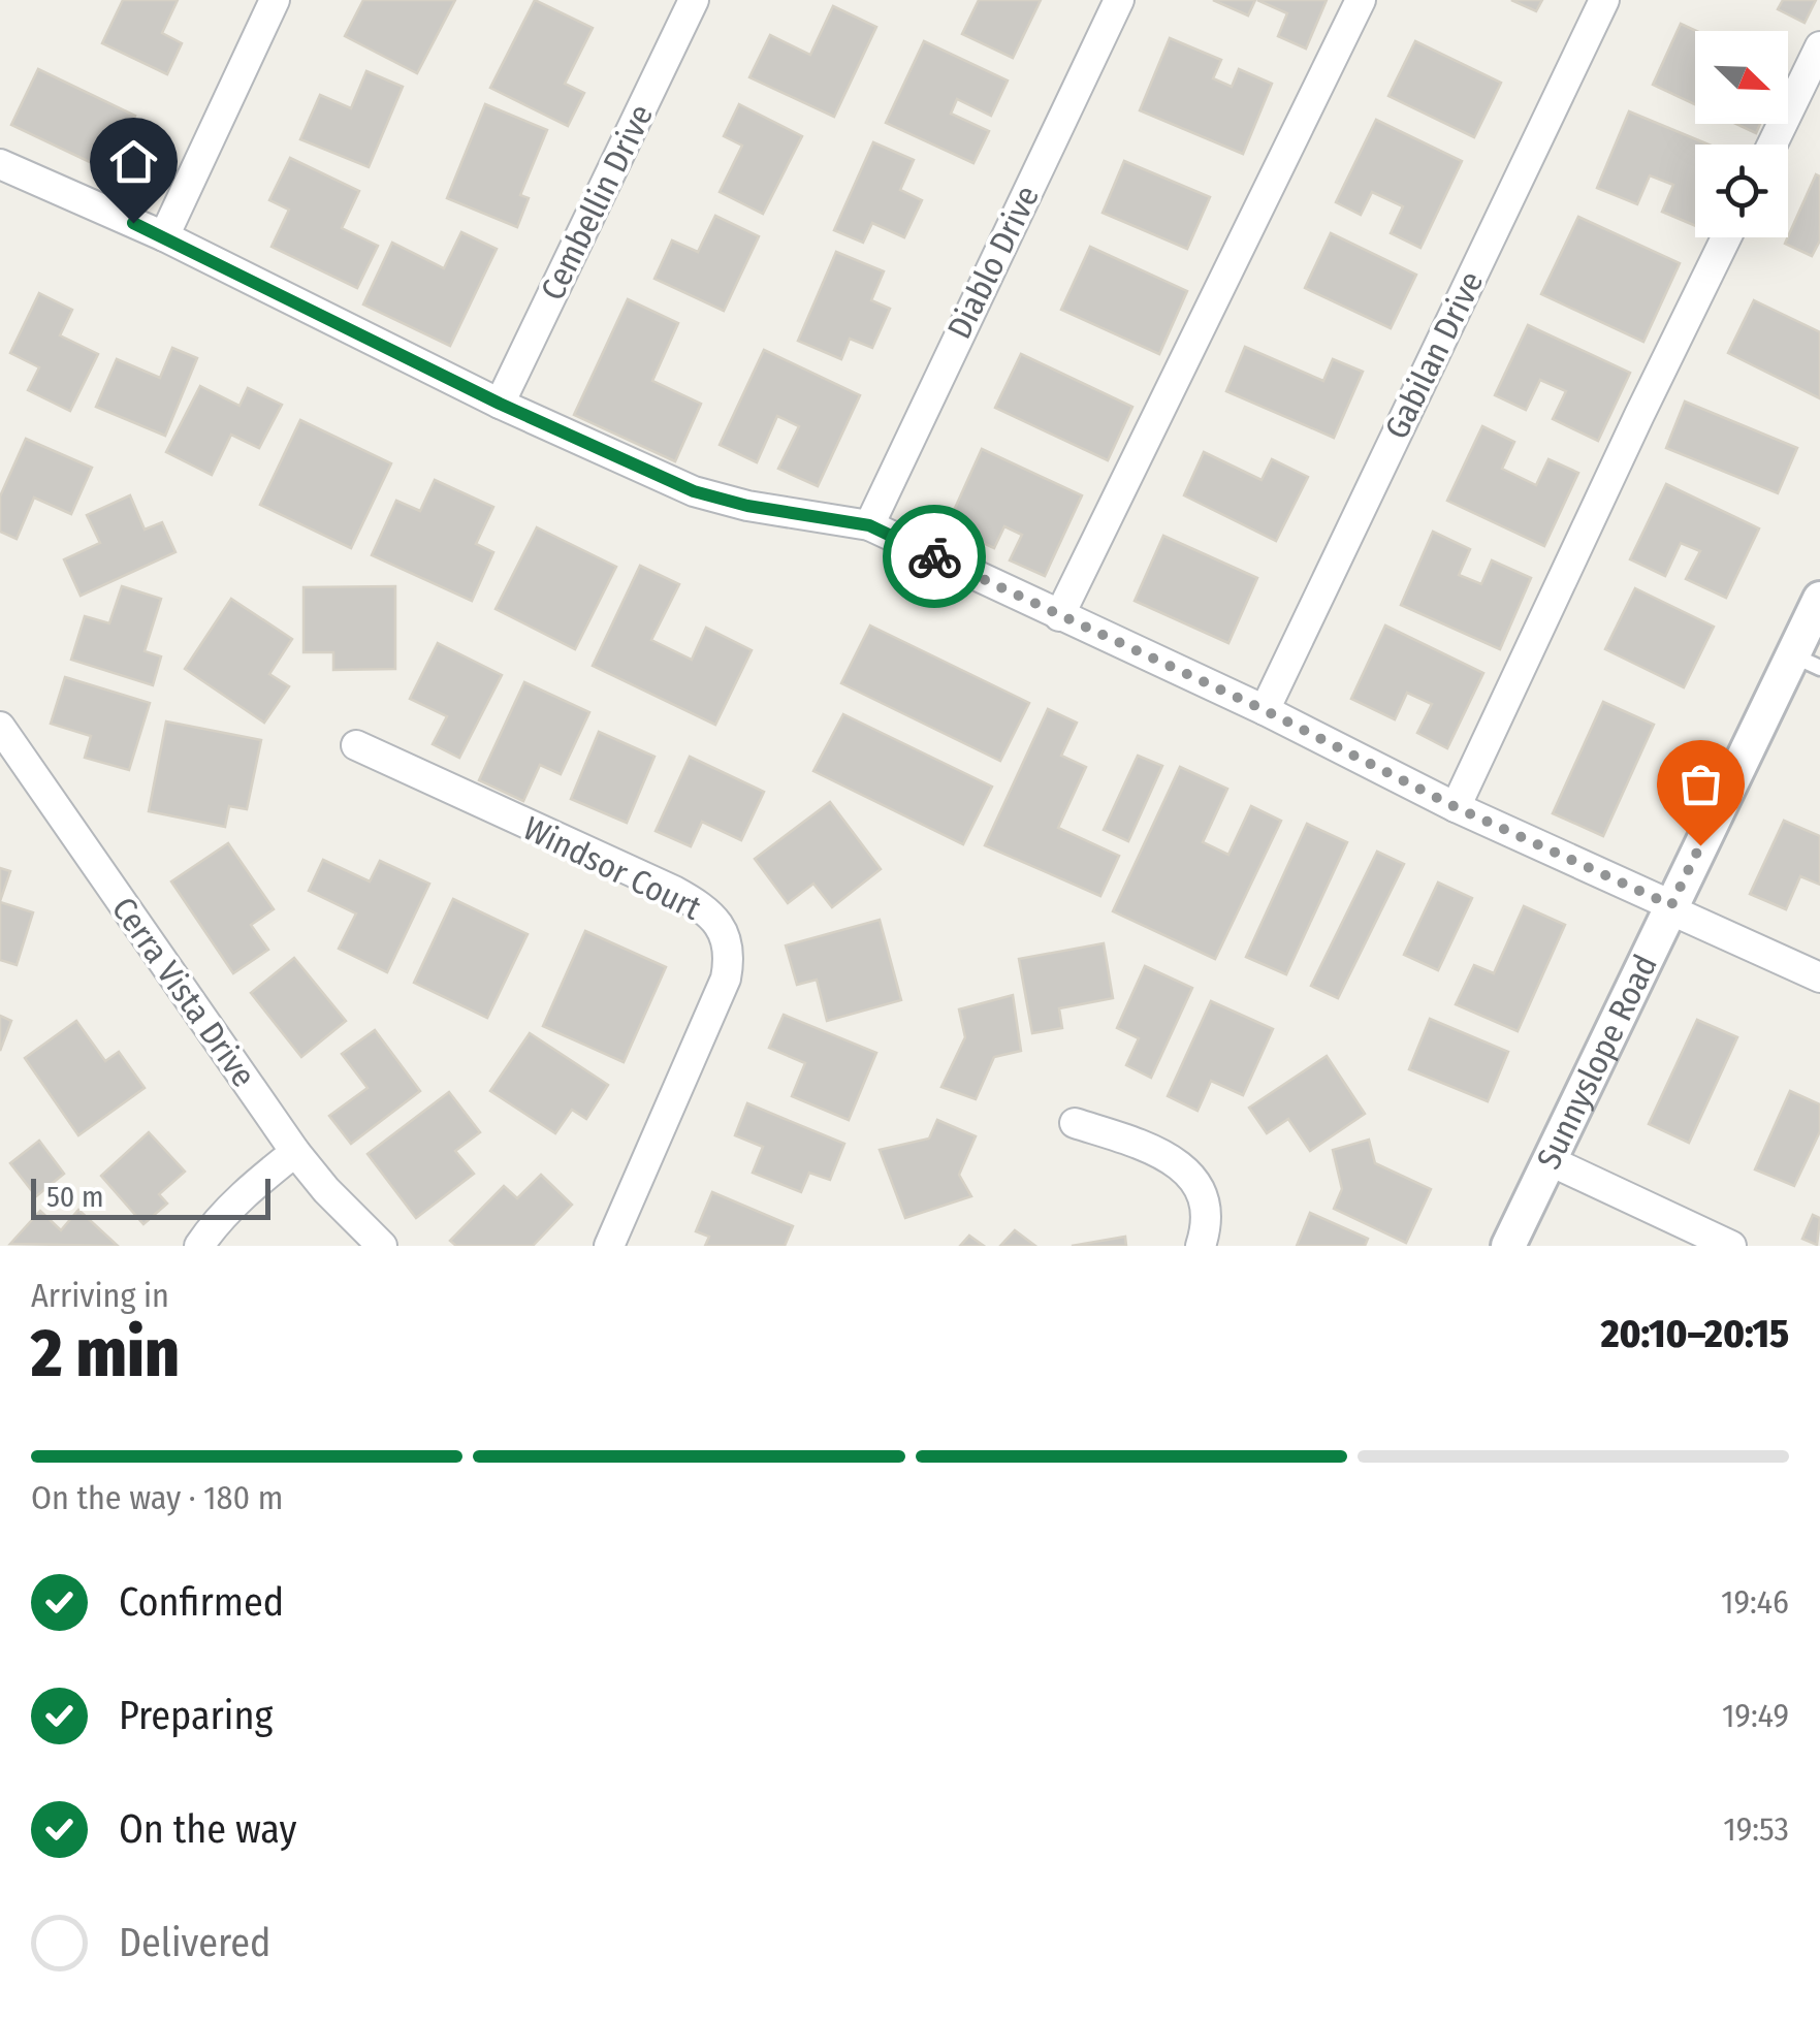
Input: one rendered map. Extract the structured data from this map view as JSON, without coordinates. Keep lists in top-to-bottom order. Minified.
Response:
{"streets":{"street":["Cembellin Drive","Diablo Drive","Gabilan Drive","Windsor Court","Cerra Vista Drive","Sunnyslope Road"]},"scale_bar":"50 m","north":"bottom right","page":{"scale":"50 m","heading":["2 min","Arriving in","20:10–20:15"],"bar":"On the way · 180 m","list":[["Confirmed","19:46"],["Preparing","19:49"],["On the way","19:53"],"Delivered"]}}
